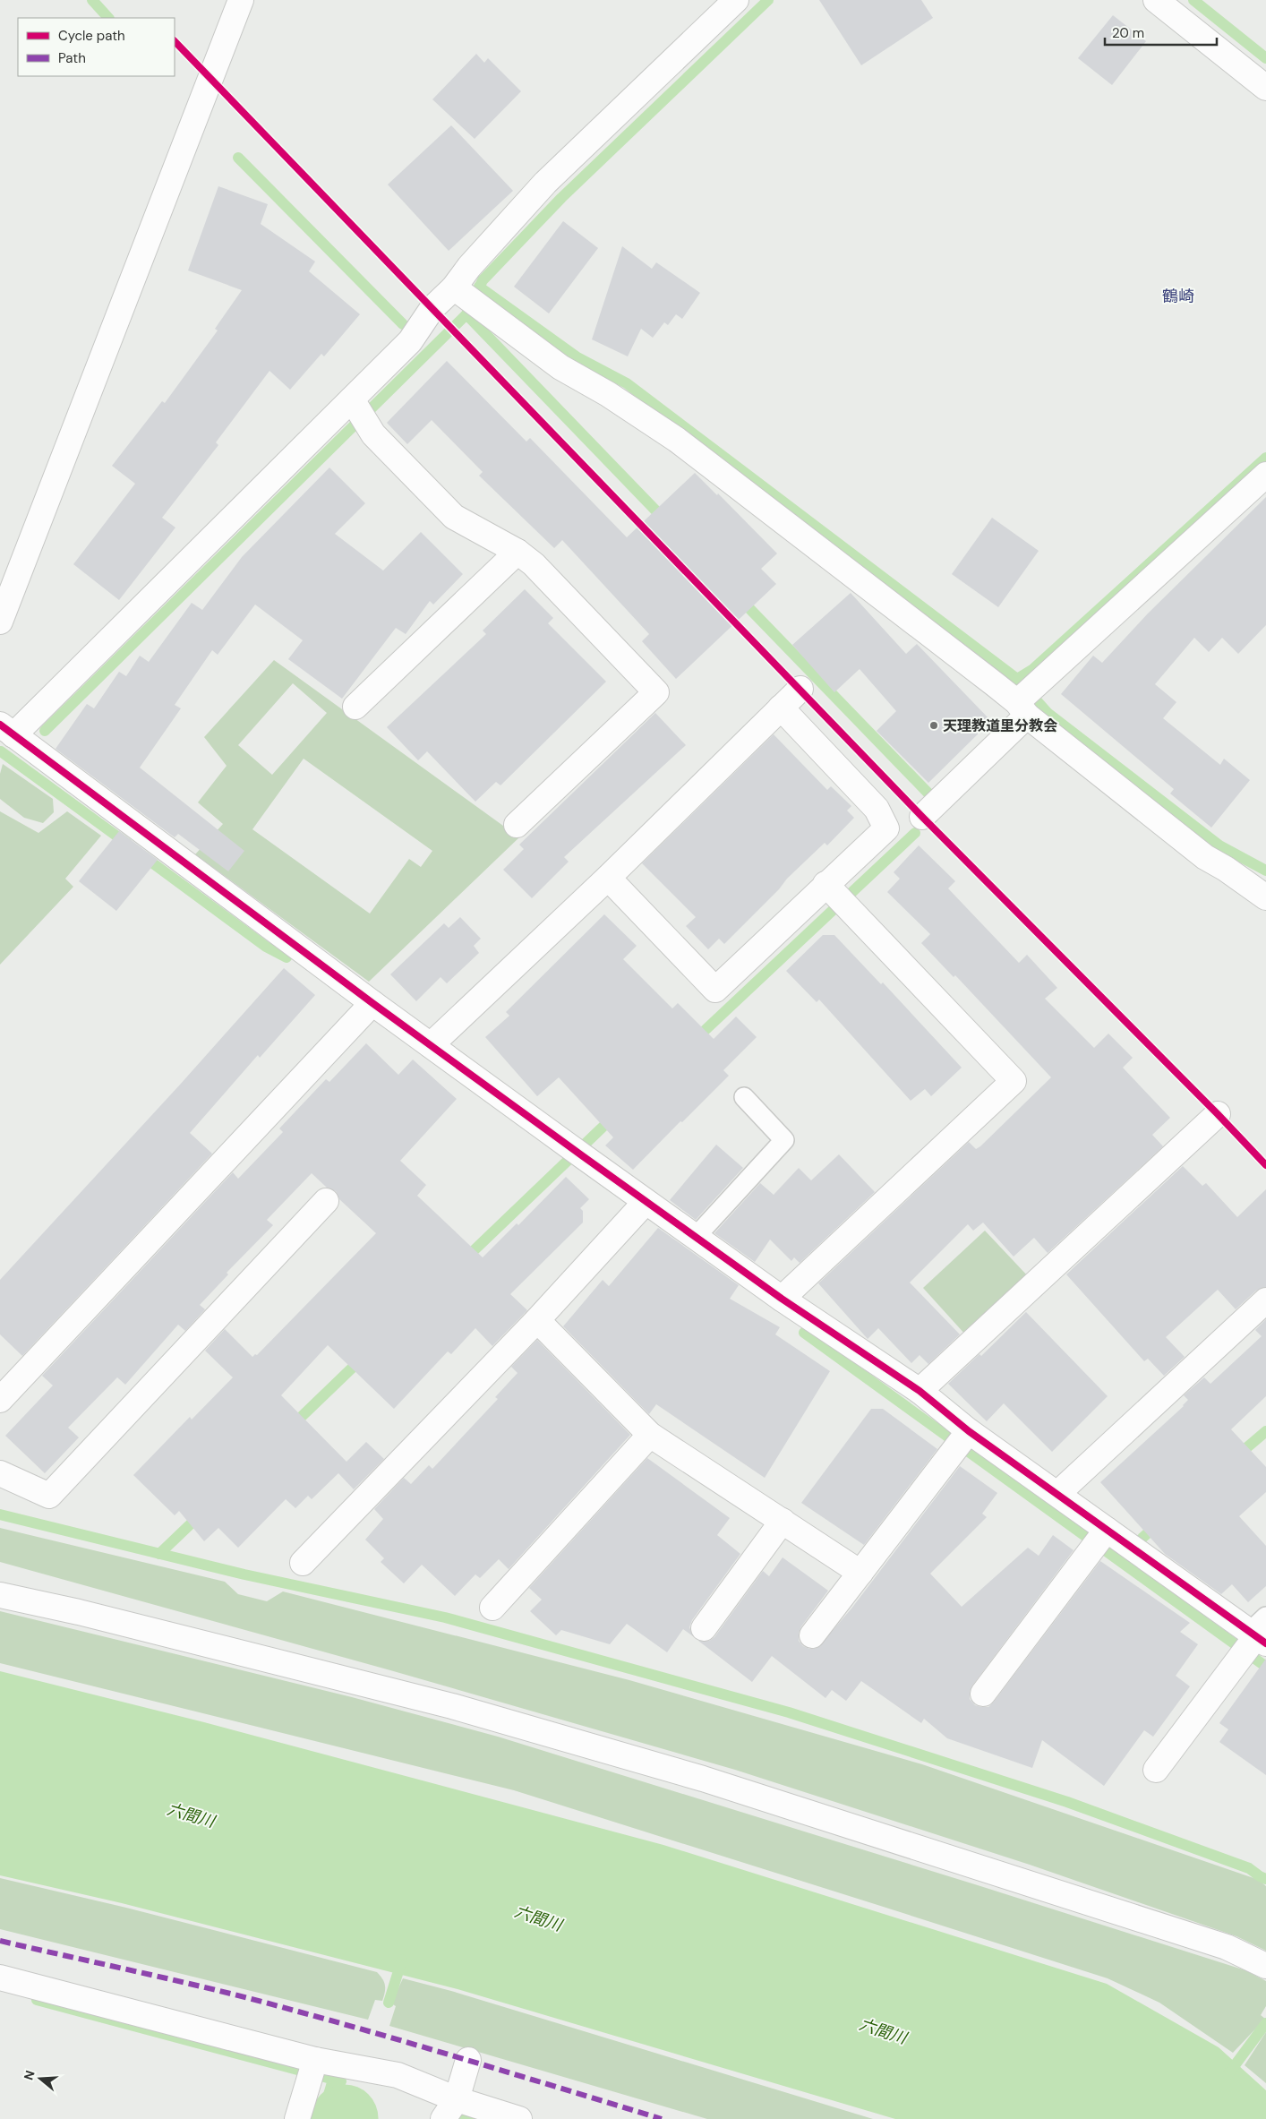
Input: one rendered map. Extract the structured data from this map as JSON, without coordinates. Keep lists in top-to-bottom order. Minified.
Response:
{"districts":["鶴崎"],"water":["六間川"],"places":["天理教道里分教会"],"legend":["Cycle path","Path"],"scale_bar":"20 m","north":"left"}
